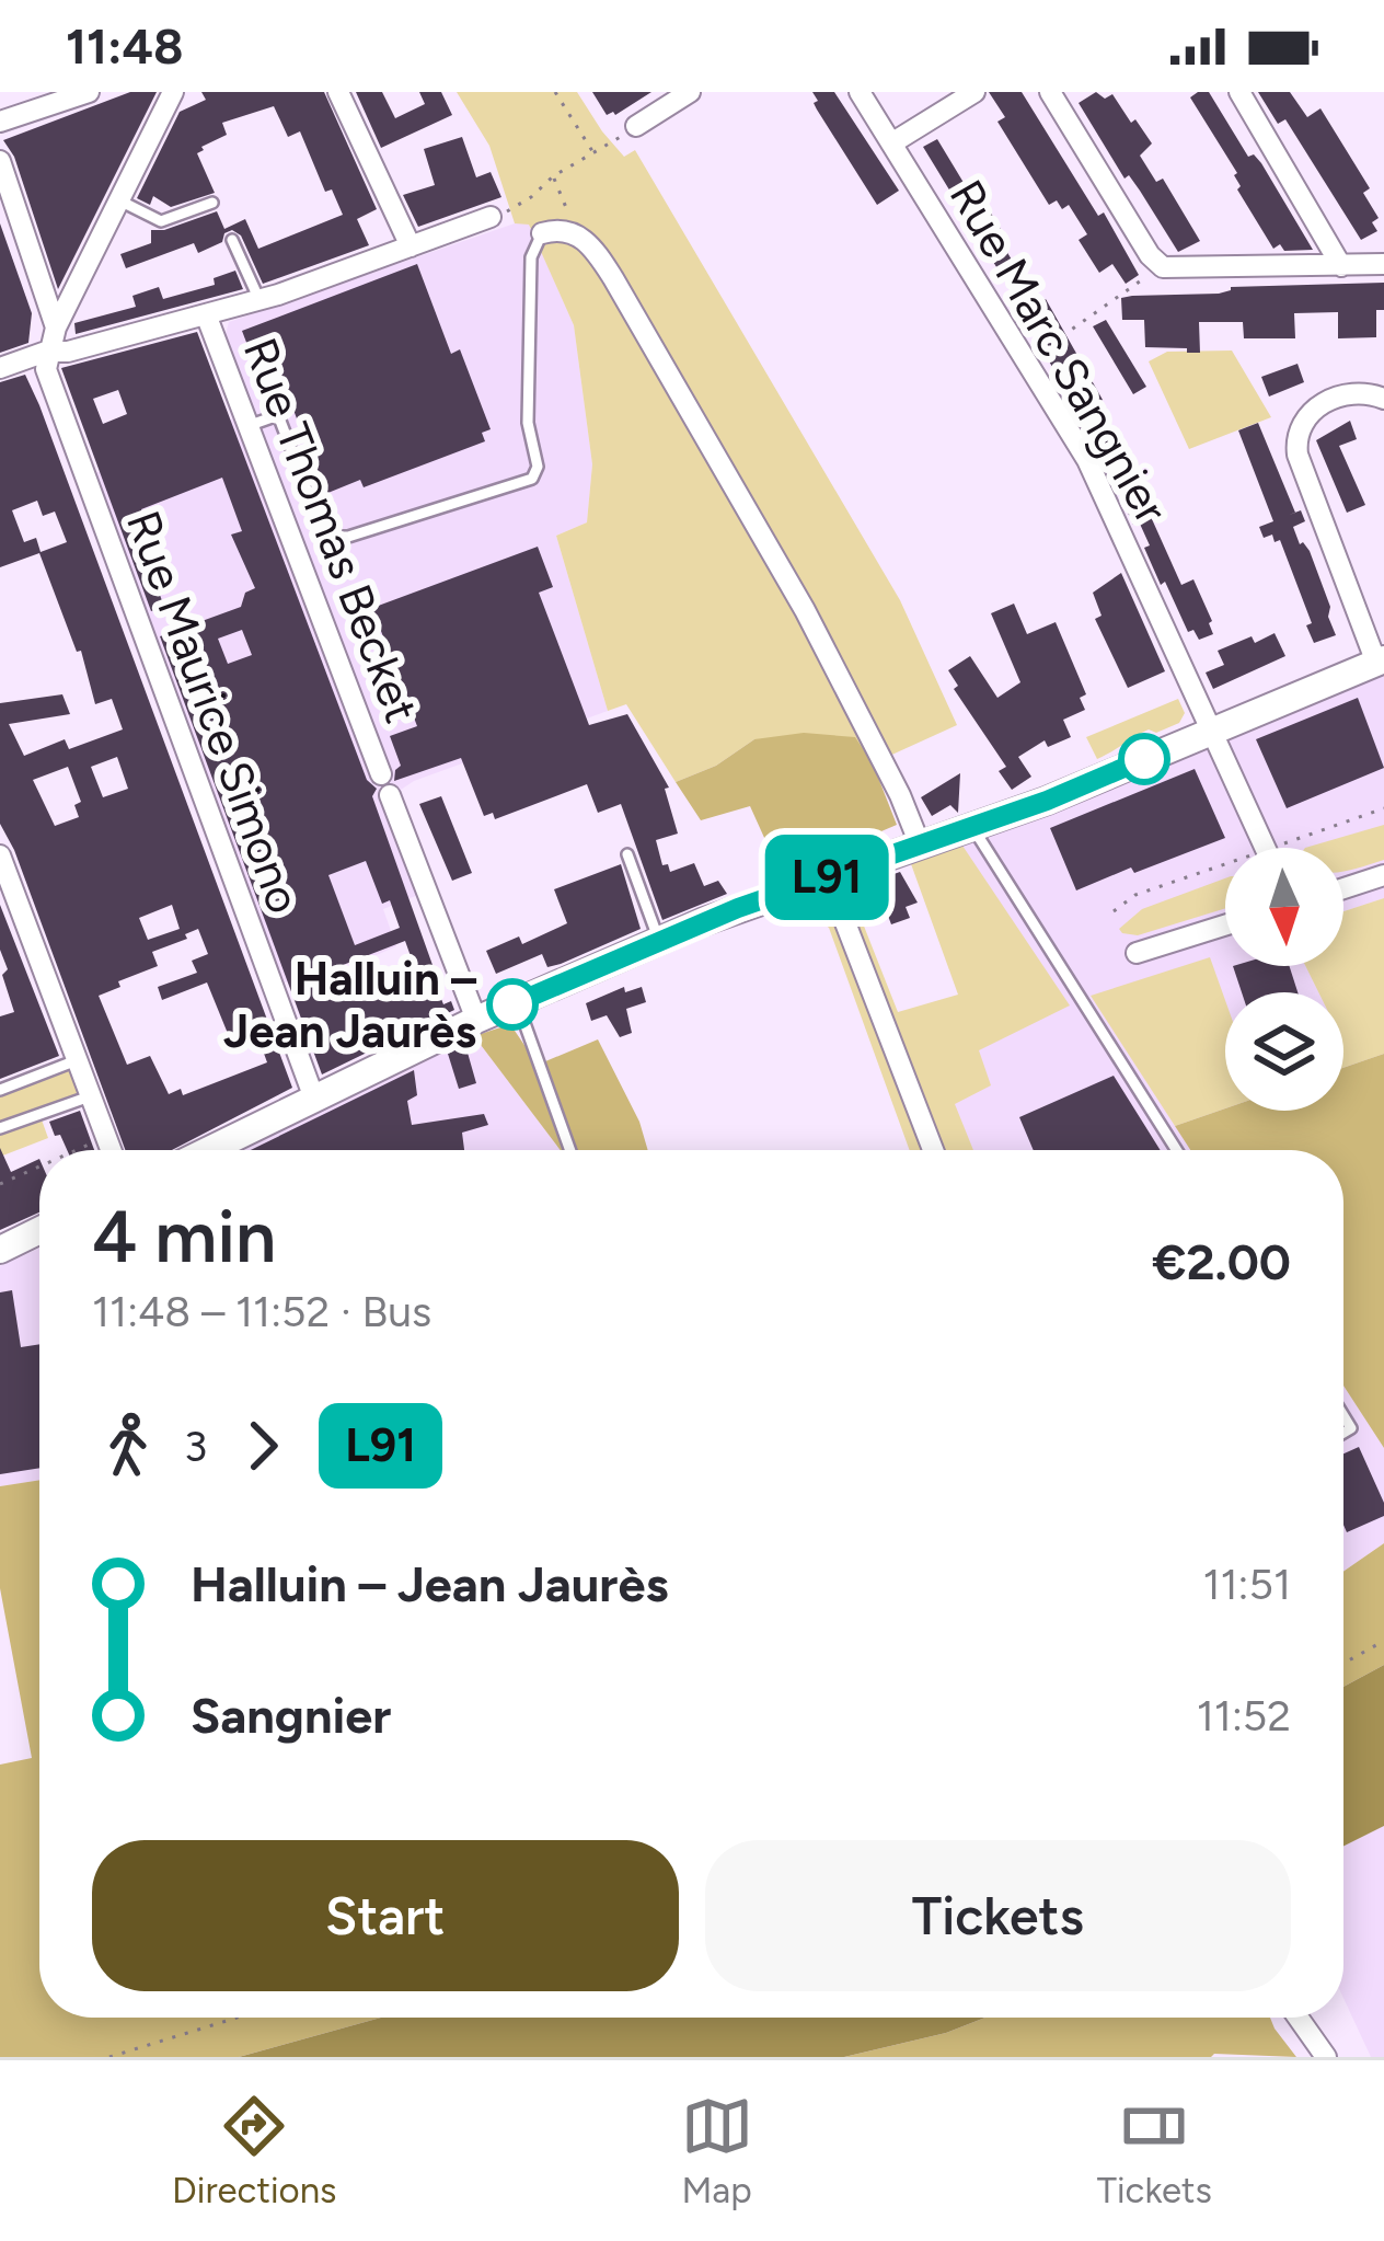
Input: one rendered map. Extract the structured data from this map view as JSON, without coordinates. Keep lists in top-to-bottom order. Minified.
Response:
{"streets":{"street":["Rue Marc Sangnier","Rue Thomas Becket","Rue Maurice Simono"]},"places":["Halluin – Jean Jaurès"],"lines":["bus line L91"],"north":"bottom","page":{"status":"11:48","on_map":"L91","heading":["4 min","11:48 – 11:52 · Bus","€2.00"],"legs":["3","L91"],"list":[{"name":"Halluin – Jean Jaurès","value":"11:51"},{"name":"Sangnier","value":"11:52"}],"buttons":["Start","Tickets"],"tabs":["Directions","Map","Tickets"]}}
